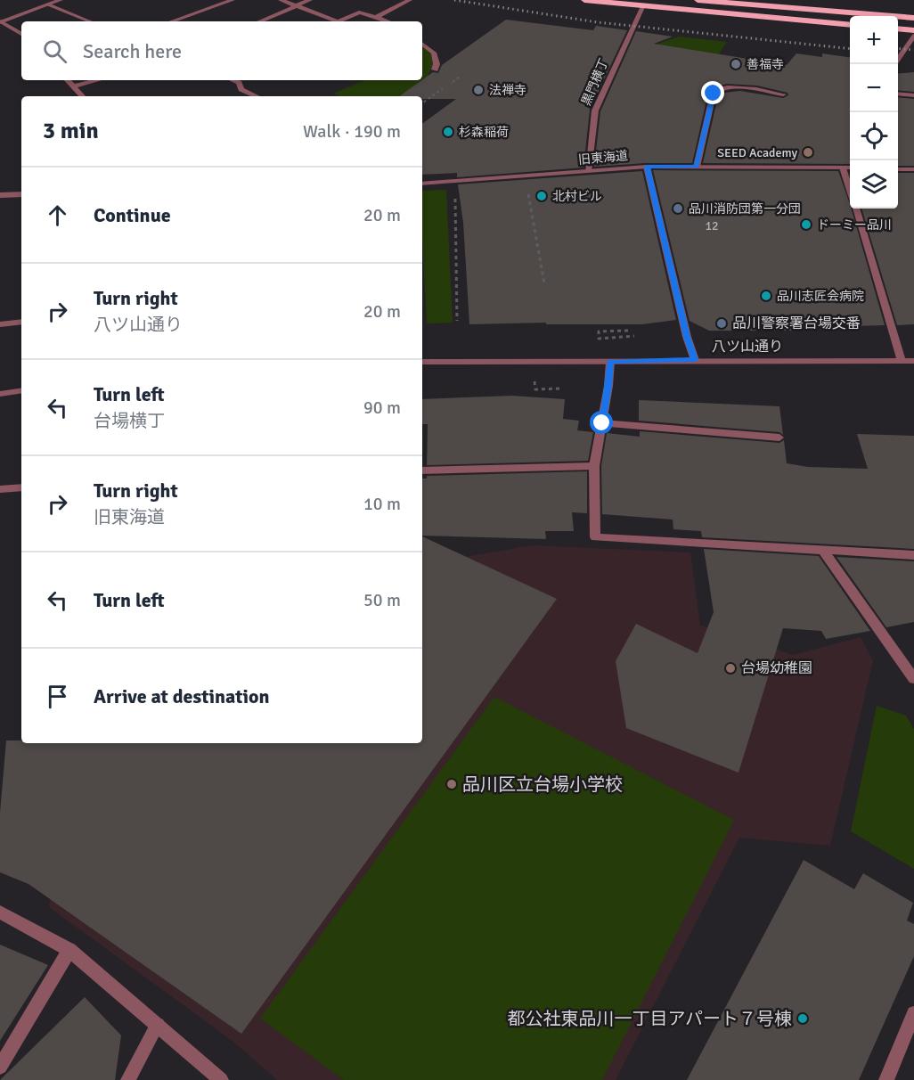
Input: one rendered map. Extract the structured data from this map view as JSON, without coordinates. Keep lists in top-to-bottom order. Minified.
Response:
{"streets":{"street":["黒門横丁","旧東海道","八ツ山通り"]},"crossings":[["黒門横丁","旧東海道"]],"places":["善福寺","法禅寺","杉森稲荷","SEED Academy","北村ビル","品川消防団第一分団","ドーミー品川","品川志匠会病院","品川警察署台場交番","台場幼稚園","品川区立台場小学校","都公社東品川一丁目アパート７号棟"],"house_numbers":["12"],"page":{"map_buttons":["+","−"],"search":"Search here","heading":["3 min","Walk · 190 m"],"list":[["Continue","20 m"],["Turn right","八ツ山通り","20 m"],["Turn left","台場横丁","90 m"],["Turn right","旧東海道","10 m"],["Turn left","50 m"],"Arrive at destination"]}}
